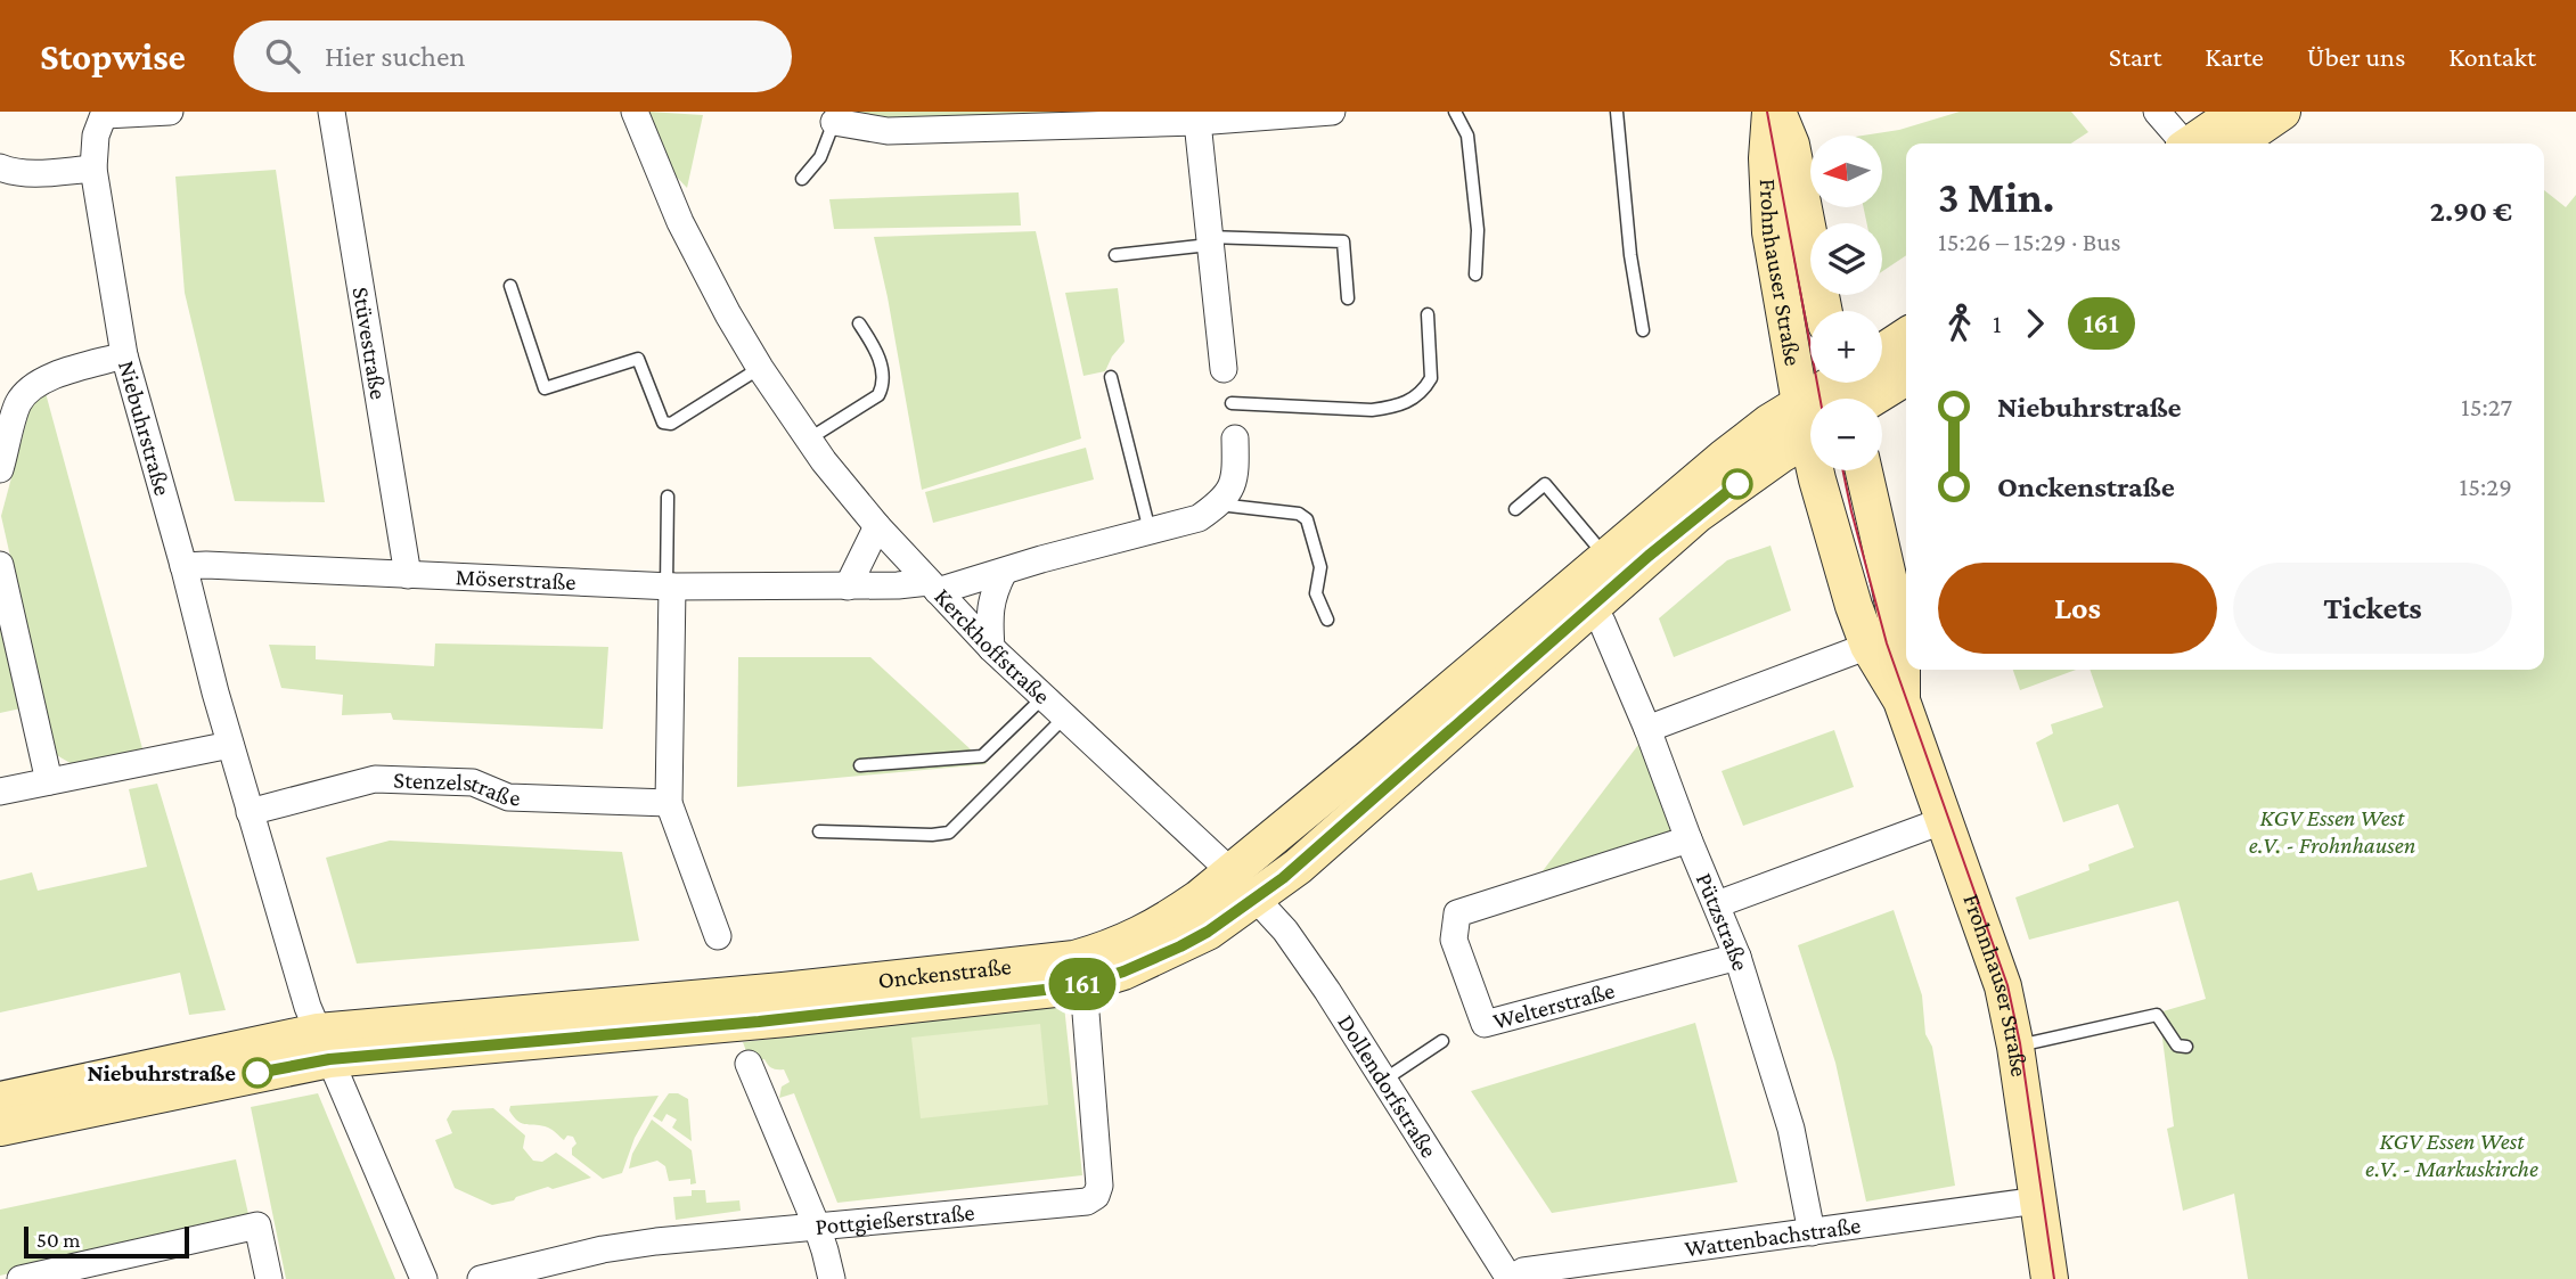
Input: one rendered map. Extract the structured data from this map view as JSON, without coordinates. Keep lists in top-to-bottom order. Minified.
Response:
{"streets":{"main road":["Frohnhauser Straße","Onckenstraße"],"street":["Stüvestraße","Niebuhrstraße","Möserstraße","Kerckhoffstraße","Stenzelstraße","Pützstraße","Welterstraße","Dollendorfstraße","Pottgießerstraße","Wattenbachstraße"]},"crossings":[["Frohnhauser Straße","Onckenstraße"],["Frohnhauser Straße","Wattenbachstraße"],["Stüvestraße","Möserstraße"],["Niebuhrstraße","Möserstraße"],["Niebuhrstraße","Stenzelstraße"],["Niebuhrstraße","Onckenstraße"],["Möserstraße","Kerckhoffstraße"],["Kerckhoffstraße","Onckenstraße"],["Kerckhoffstraße","Dollendorfstraße"],["Pützstraße","Welterstraße"],["Pützstraße","Wattenbachstraße"],["Onckenstraße","Dollendorfstraße"],["Onckenstraße","Pottgießerstraße"],["Dollendorfstraße","Wattenbachstraße"]],"parks":["KGV Essen West e.V. - Frohnhausen","KGV Essen West e.V. - Markuskirche"],"places":["Niebuhrstraße"],"lines":["bus line 161"],"scale_bar":"50 m","north":"left","page":{"header":"Stopwise","search":"Hier suchen","nav":["Start","Karte","Über uns","Kontakt"],"on_map":"161","map_buttons":["+","−"],"heading":["3 Min.","15:26 – 15:29 · Bus","2.90 €"],"legs":["1","161"],"list":[{"name":"Niebuhrstraße","value":"15:27"},{"name":"Onckenstraße","value":"15:29"}],"buttons":["Los","Tickets"],"scale":"50 m"}}
